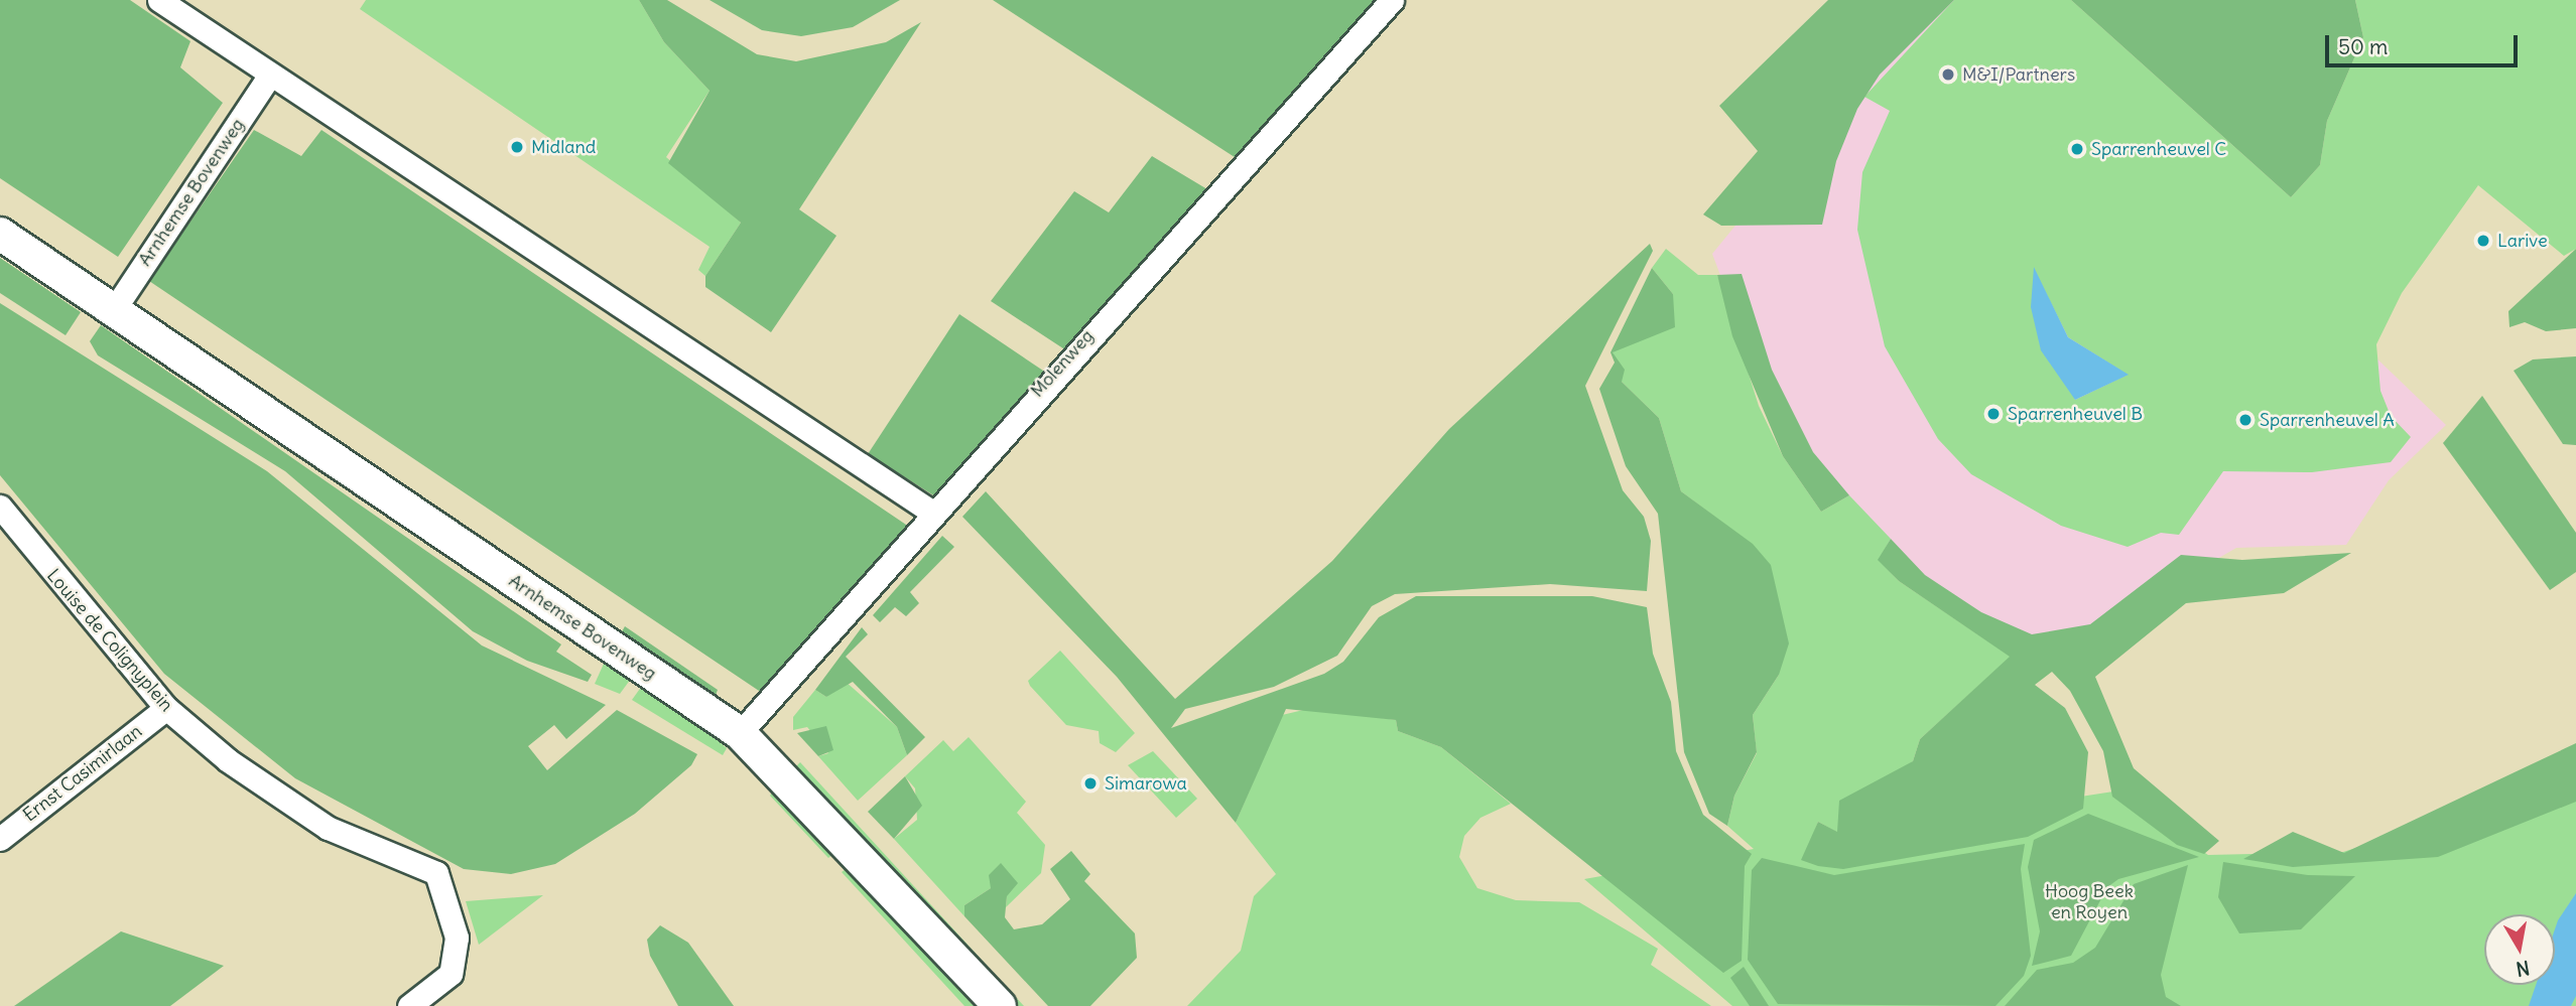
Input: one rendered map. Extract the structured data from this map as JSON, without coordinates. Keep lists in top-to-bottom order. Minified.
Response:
{"streets":{"main road":["Arnhemse Bovenweg"],"street":["Molenweg","Louise de Colignyplein","Ernst Casimirlaan"]},"crossings":[["Arnhemse Bovenweg","Molenweg"],["Louise de Colignyplein","Ernst Casimirlaan"]],"parks":["Hoog Beek en Royen"],"places":["M&I/Partners","Midland","Sparrenheuvel C","Larive","Sparrenheuvel B","Sparrenheuvel A","Simarowa"],"scale_bar":"50 m","north":"bottom"}
